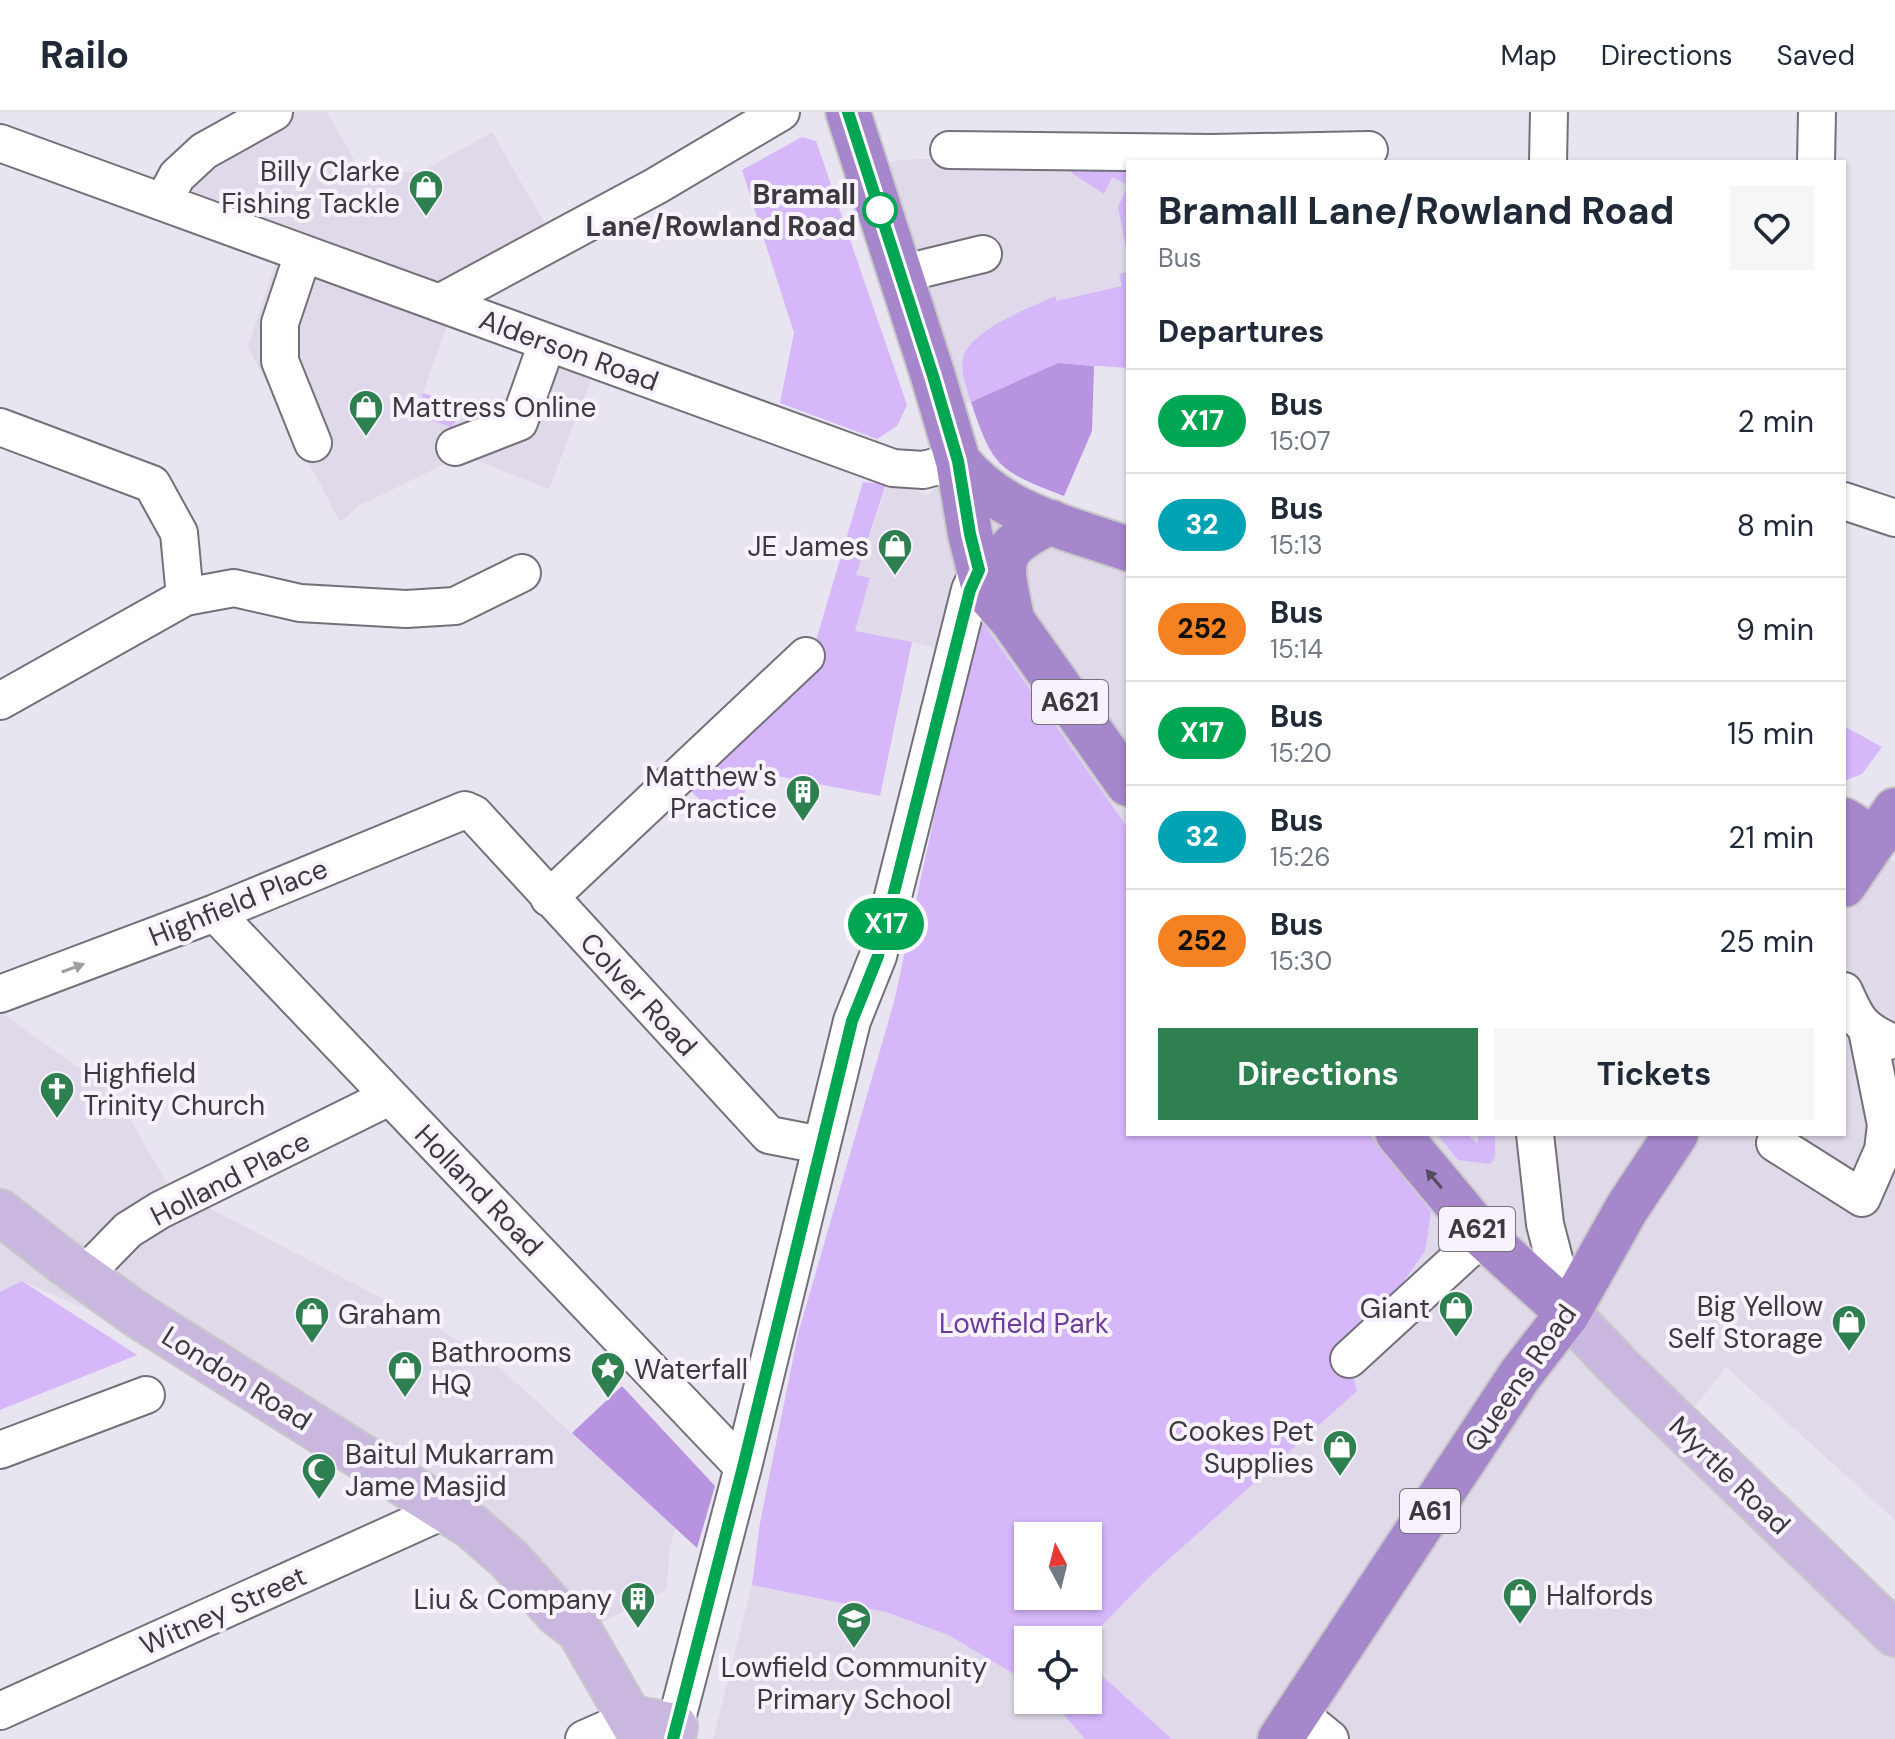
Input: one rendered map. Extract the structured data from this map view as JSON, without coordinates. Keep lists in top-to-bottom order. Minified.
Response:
{"streets":{"highway":["A621","Queens Road","A61"],"main road":["London Road","Myrtle Road"],"street":["Alderson Road","Highfield Place","Colver Road","Holland Place","Holland Road","Witney Street"]},"crossings":[["Alderson Road","A621"],["A621","Queens Road"],["A621","Myrtle Road"],["Highfield Place","Colver Road"],["Highfield Place","Holland Road"],["Holland Place","Holland Road"],["Holland Place","London Road"],["London Road","Witney Street"],["Queens Road","Myrtle Road"]],"parks":["Lowfield Park"],"places":{"other":["Bramall Lane/Rowland Road"],"shop":["Billy Clarke Fishing Tackle","Mattress Online","JE James","Giant","Graham","Big Yellow Self Storage","Bathrooms HQ","Cookes Pet Supplies","Halfords"],"building":["Matthew's Practice","Liu & Company"],"church":["Highfield Trinity Church"],"place":["Waterfall"],"mosque":["Baitul Mukarram Jame Masjid"],"school or university":["Lowfield Community Primary School"]},"lines":["bus line X17"],"north":"top","page":{"header":"Railo","nav":["Map","Directions","Saved"],"on_map":"X17","heading":[["Bramall Lane/Rowland Road","Bus"],"Departures"],"list":[{"mark":"X17","name":"Bus","note":"15:07","value":"2 min"},{"mark":"32","name":"Bus","note":"15:13","value":"8 min"},{"mark":"252","name":"Bus","note":"15:14","value":"9 min"},{"mark":"X17","name":"Bus","note":"15:20","value":"15 min"},{"mark":"32","name":"Bus","note":"15:26","value":"21 min"},{"mark":"252","name":"Bus","note":"15:30","value":"25 min"}],"buttons":["Directions","Tickets"]}}
